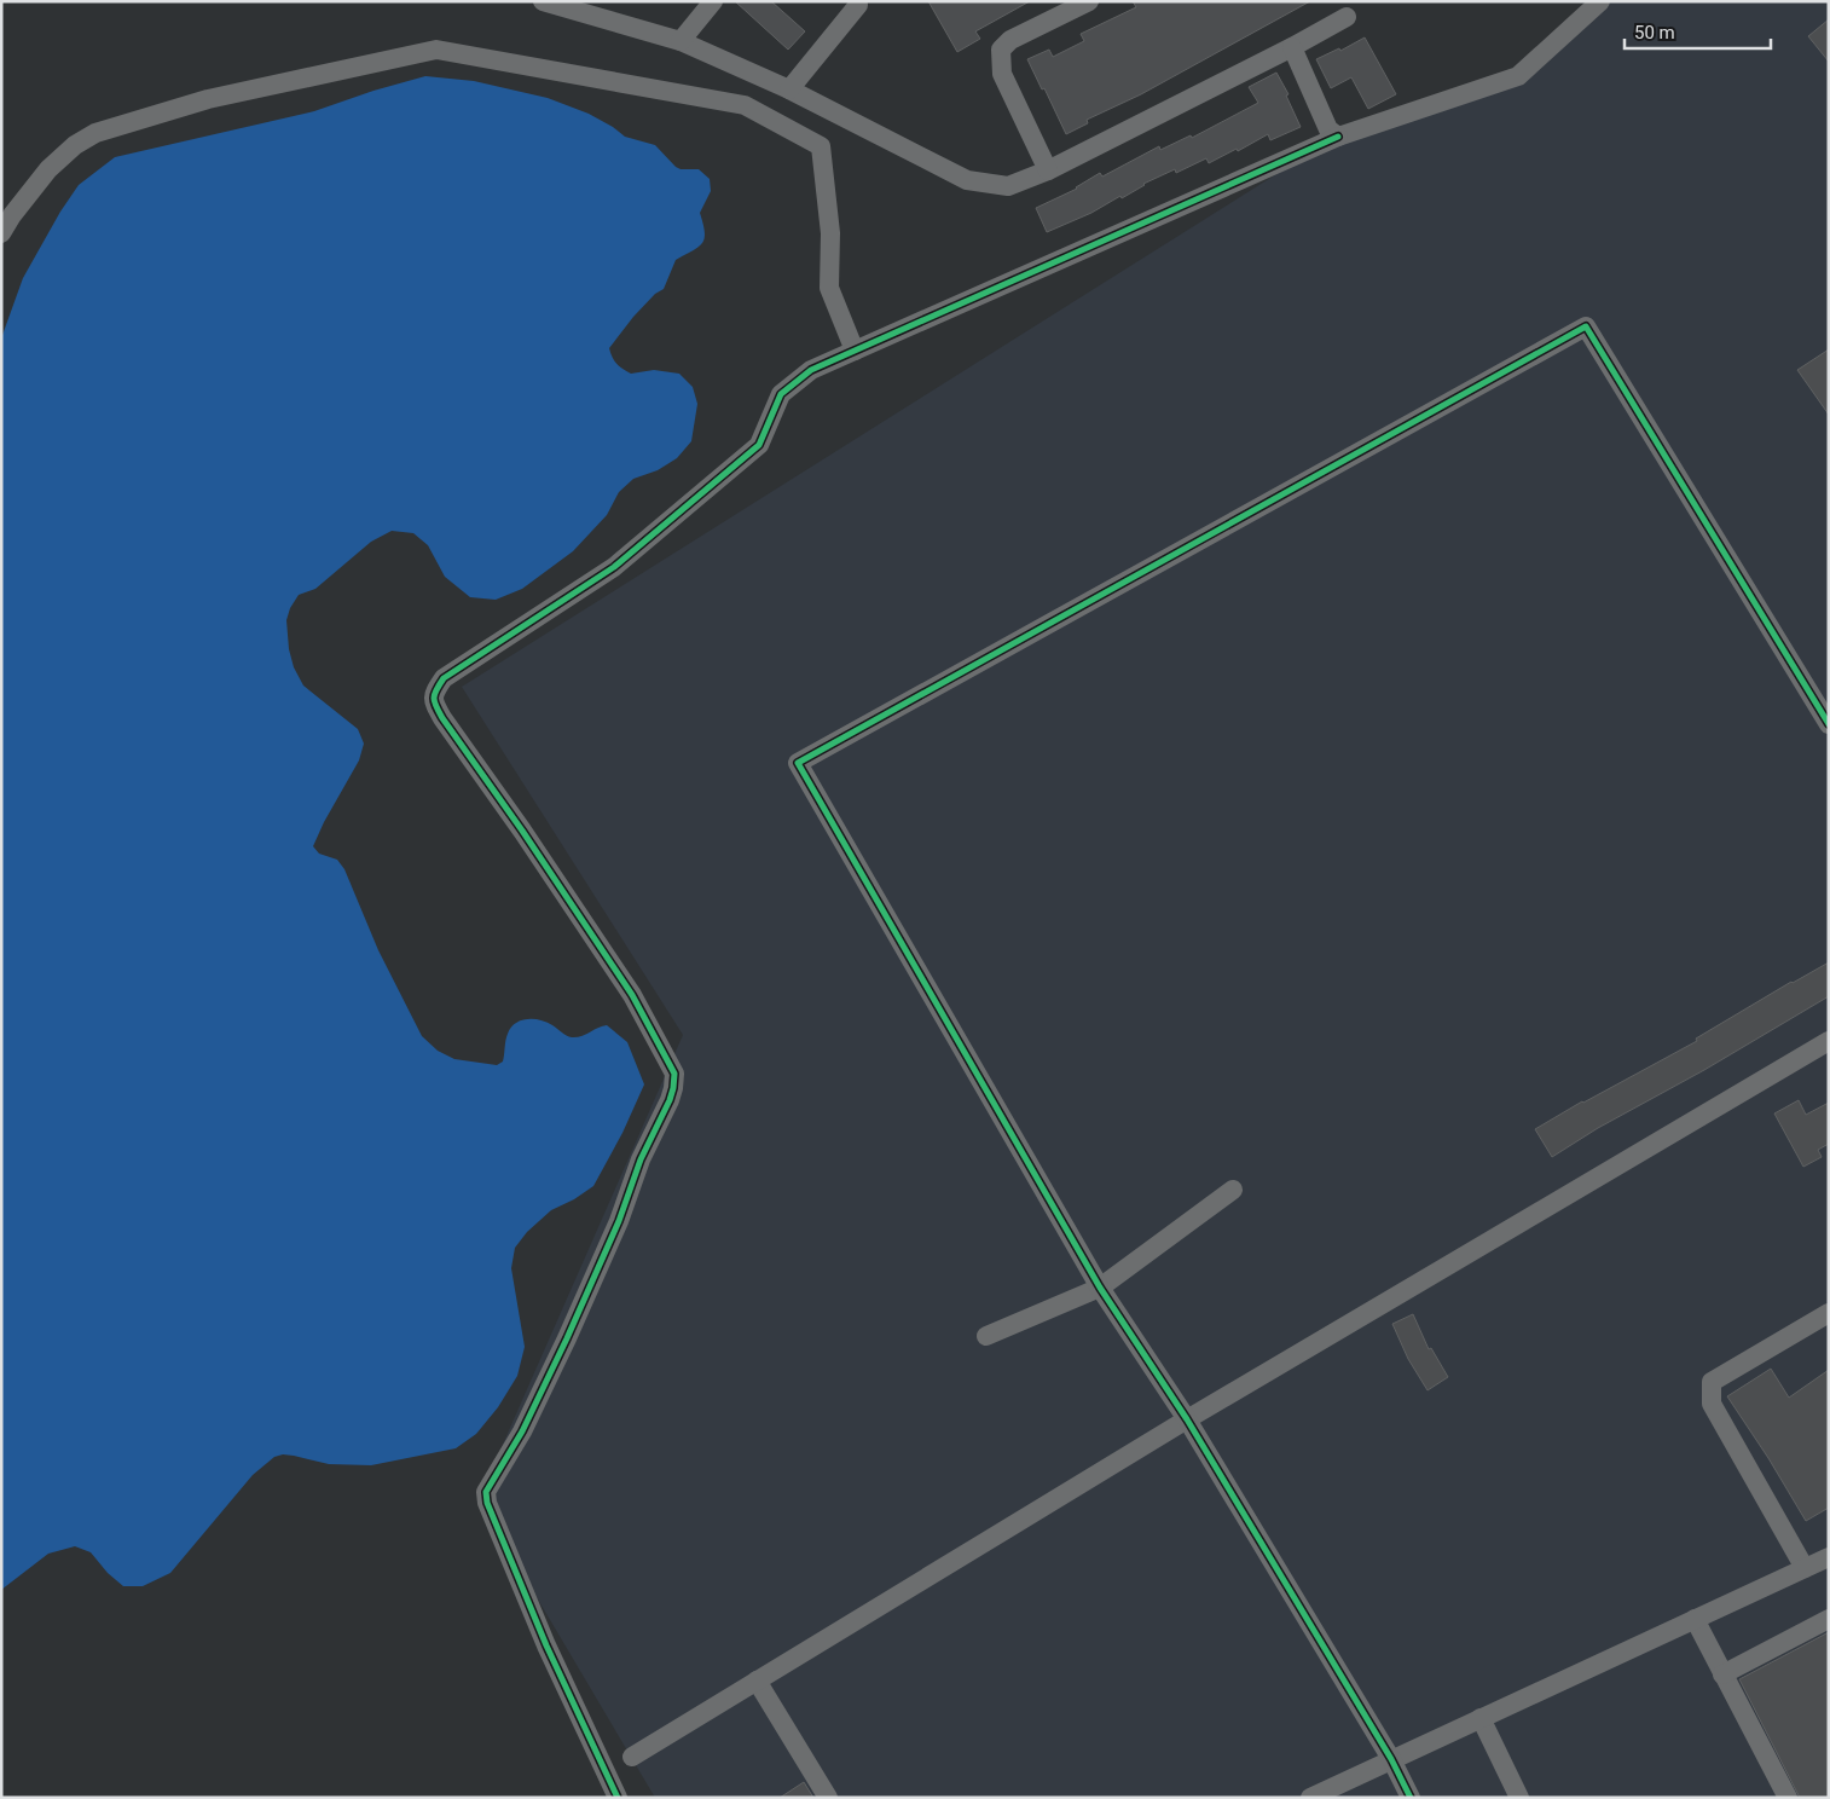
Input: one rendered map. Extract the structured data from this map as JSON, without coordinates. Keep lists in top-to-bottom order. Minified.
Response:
{"scale_bar":"50 m"}
